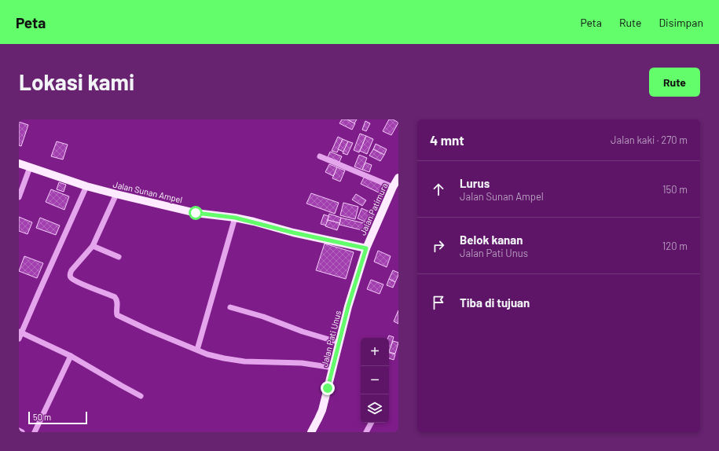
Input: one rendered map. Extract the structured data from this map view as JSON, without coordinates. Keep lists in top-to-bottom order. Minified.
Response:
{"streets":{"main road":["Jalan Sunan Ampel","Jalan Patimura","Jalan Pati Unus"]},"crossings":[["Jalan Sunan Ampel","Jalan Patimura"],["Jalan Sunan Ampel","Jalan Pati Unus"],["Jalan Patimura","Jalan Pati Unus"]],"scale_bar":"50 m","page":{"header":"Peta","nav":["Peta","Rute","Disimpan"],"buttons":"Rute","title":"Lokasi kami","heading":["4 mnt","Jalan kaki · 270 m"],"list":[["Lurus","Jalan Sunan Ampel","150 m"],["Belok kanan","Jalan Pati Unus","120 m"],"Tiba di tujuan"],"map_buttons":["+","−"],"scale":"50 m"}}
